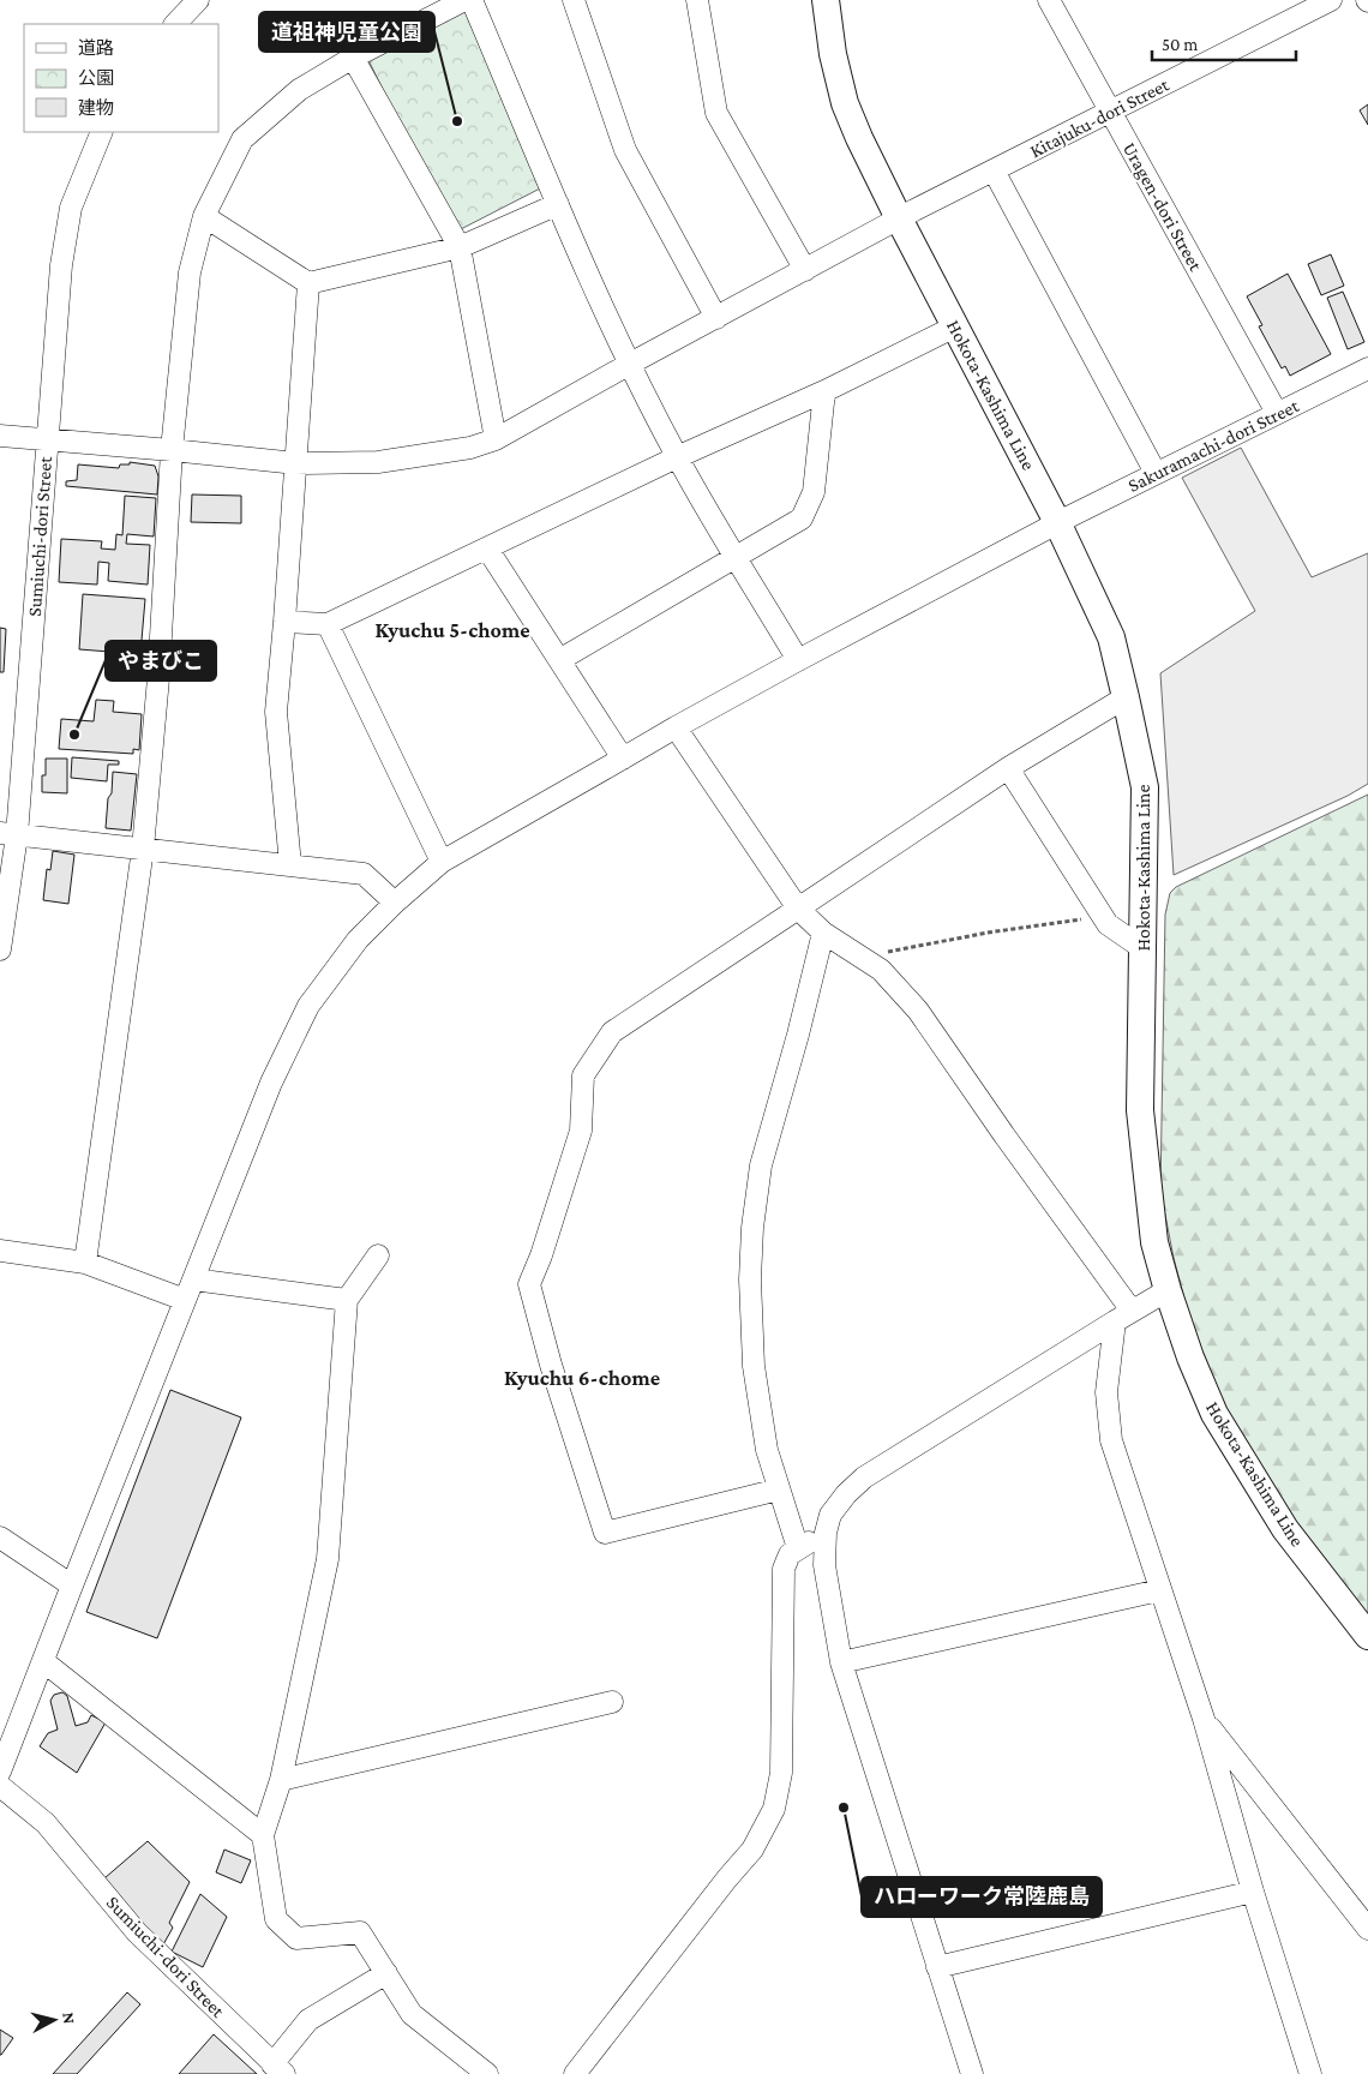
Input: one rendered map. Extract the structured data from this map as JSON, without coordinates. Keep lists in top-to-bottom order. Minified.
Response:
{"streets":{"main road":["Hokota-Kashima Line"],"street":["Kitajuku-dori Street","Uragen-dori Street","Sakuramachi-dori Street","Sumiuchi-dori Street"]},"crossings":[["Kitajuku-dori Street","Uragen-dori Street"],["Kitajuku-dori Street","Hokota-Kashima Line"],["Kitajuku-dori Street","Sumiuchi-dori Street"],["Uragen-dori Street","Sakuramachi-dori Street"],["Hokota-Kashima Line","Sakuramachi-dori Street"]],"districts":["Kyuchu 5-chome","Kyuchu 6-chome"],"places":["道祖神児童公園","やまびこ","ハローワーク常陸鹿島"],"legend":["道路","公園","建物"],"scale_bar":"50 m","north":"right"}
